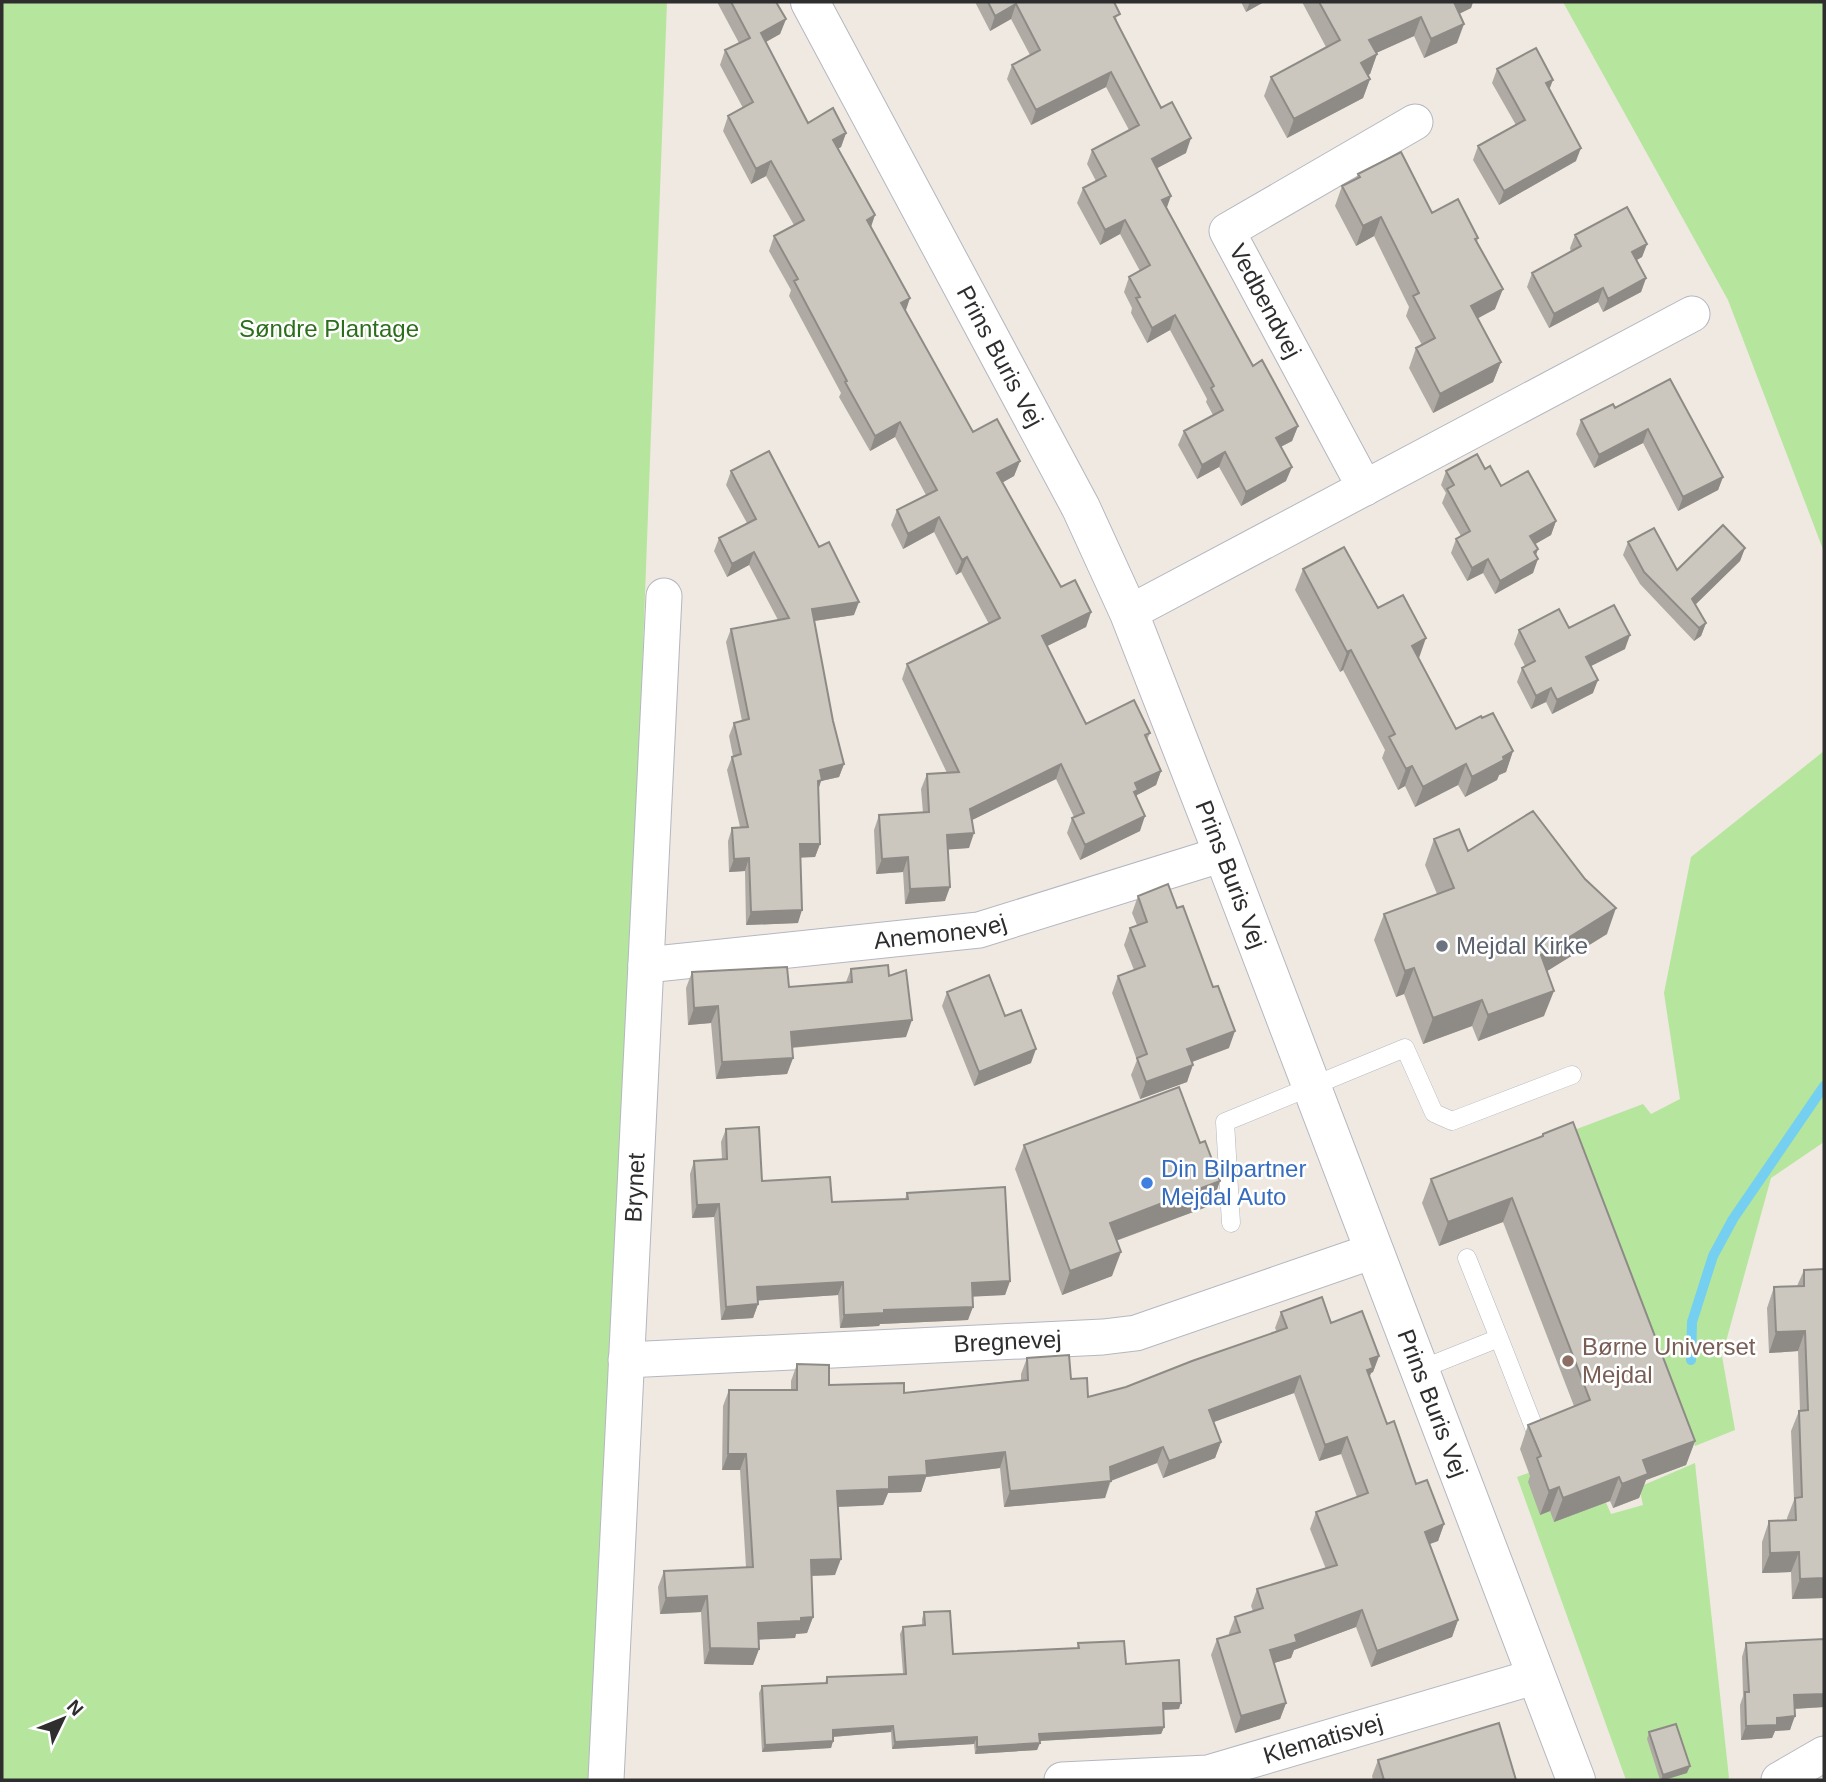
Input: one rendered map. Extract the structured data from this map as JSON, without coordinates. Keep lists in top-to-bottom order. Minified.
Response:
{"streets":{"street":["Vedbendvej","Prins Buris Vej","Anemonevej","Brynet","Bregnevej","Klematisvej"]},"crossings":[["Prins Buris Vej","Anemonevej"],["Prins Buris Vej","Bregnevej"],["Prins Buris Vej","Klematisvej"],["Anemonevej","Brynet"],["Brynet","Bregnevej"]],"parks":["Søndre Plantage"],"places":["Mejdal Kirke","Din Bilpartner Mejdal Auto","Børne Universet Mejdal"],"north":"top right"}
